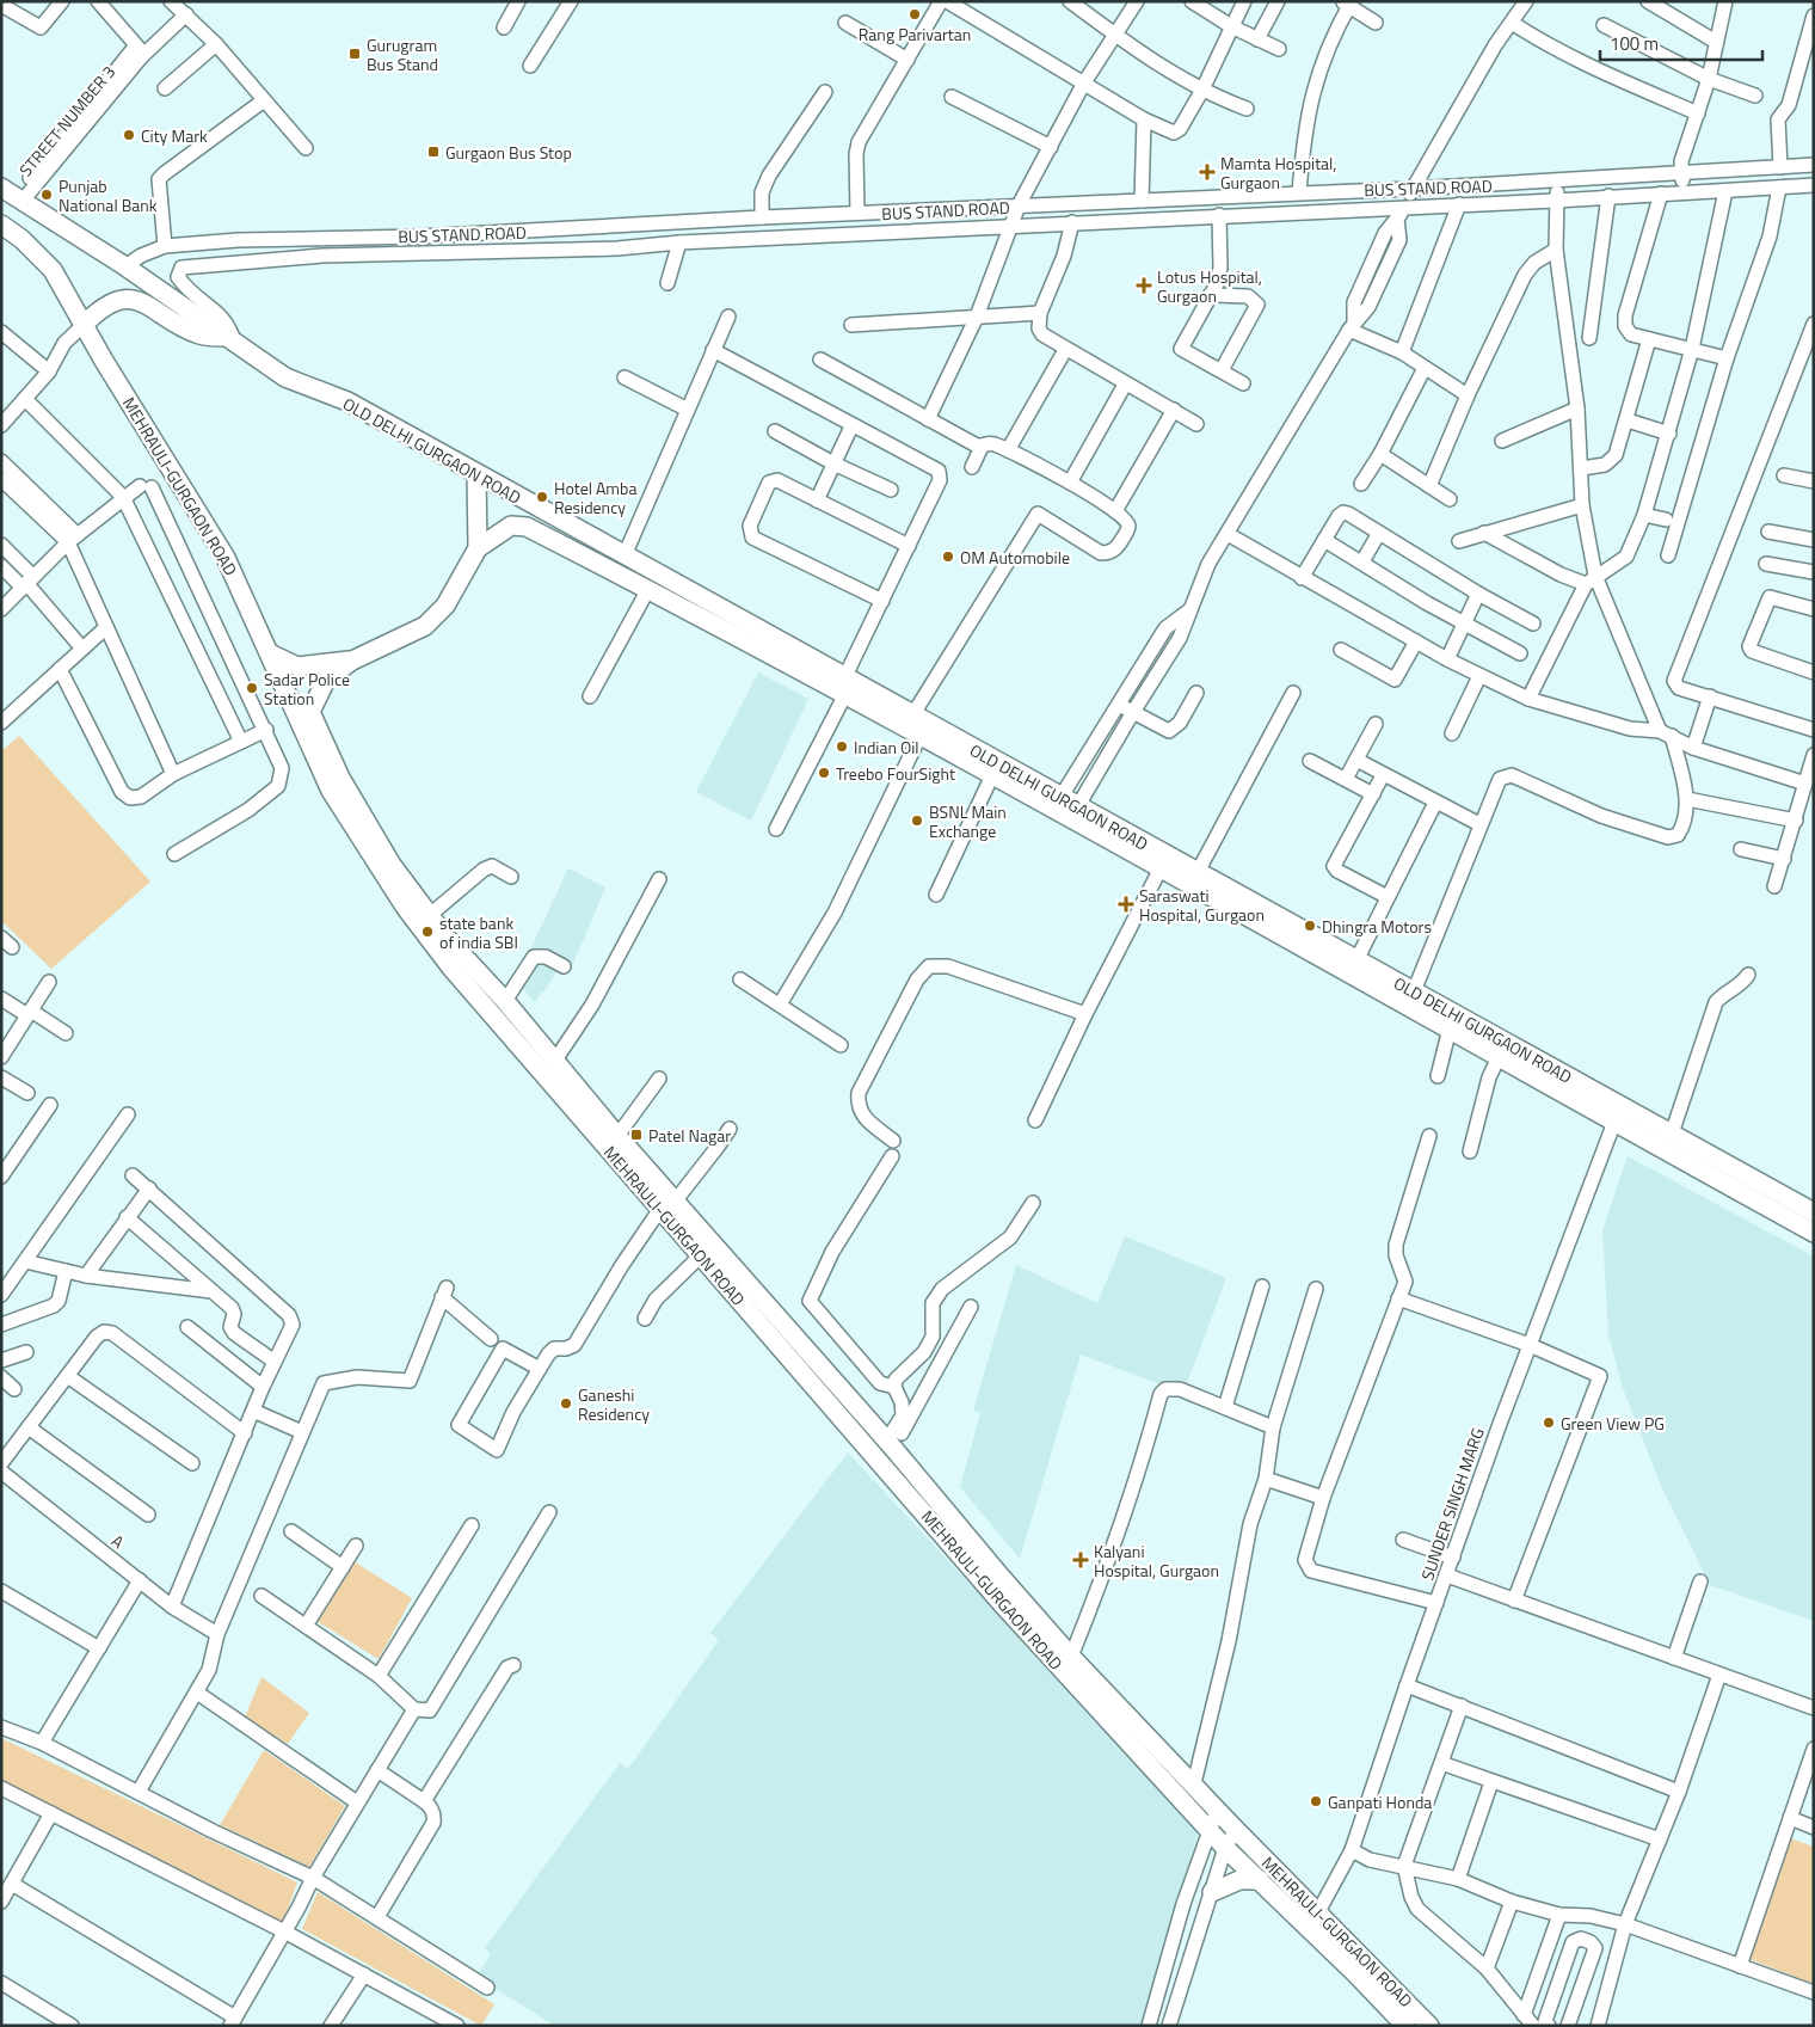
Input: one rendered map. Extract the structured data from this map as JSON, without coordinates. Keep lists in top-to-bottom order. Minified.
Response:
{"streets":{"main road":["OLD DELHI GURGAON ROAD","MEHRAULI-GURGAON ROAD"],"street":["STREET NUMBER 3","BUS STAND ROAD","SUNDER SINGH MARG","A"]},"crossings":[["STREET NUMBER 3","OLD DELHI GURGAON ROAD"],["BUS STAND ROAD","OLD DELHI GURGAON ROAD"],["OLD DELHI GURGAON ROAD","SUNDER SINGH MARG"],["MEHRAULI-GURGAON ROAD","SUNDER SINGH MARG"]],"places":{"other":["Rang Parivartan","City Mark","Punjab National Bank","Hotel Amba Residency","OM Automobile","Sadar Police Station","Indian Oil","Treebo FourSight","BSNL Main Exchange","Dhingra Motors","state bank of india SBI","Ganeshi Residency","Green View PG","Ganpati Honda"],"transit":["Gurugram Bus Stand","Gurgaon Bus Stop","Patel Nagar"],"health":["Mamta Hospital, Gurgaon","Lotus Hospital, Gurgaon","Saraswati Hospital, Gurgaon","Kalyani Hospital, Gurgaon"]},"scale_bar":"100 m"}
